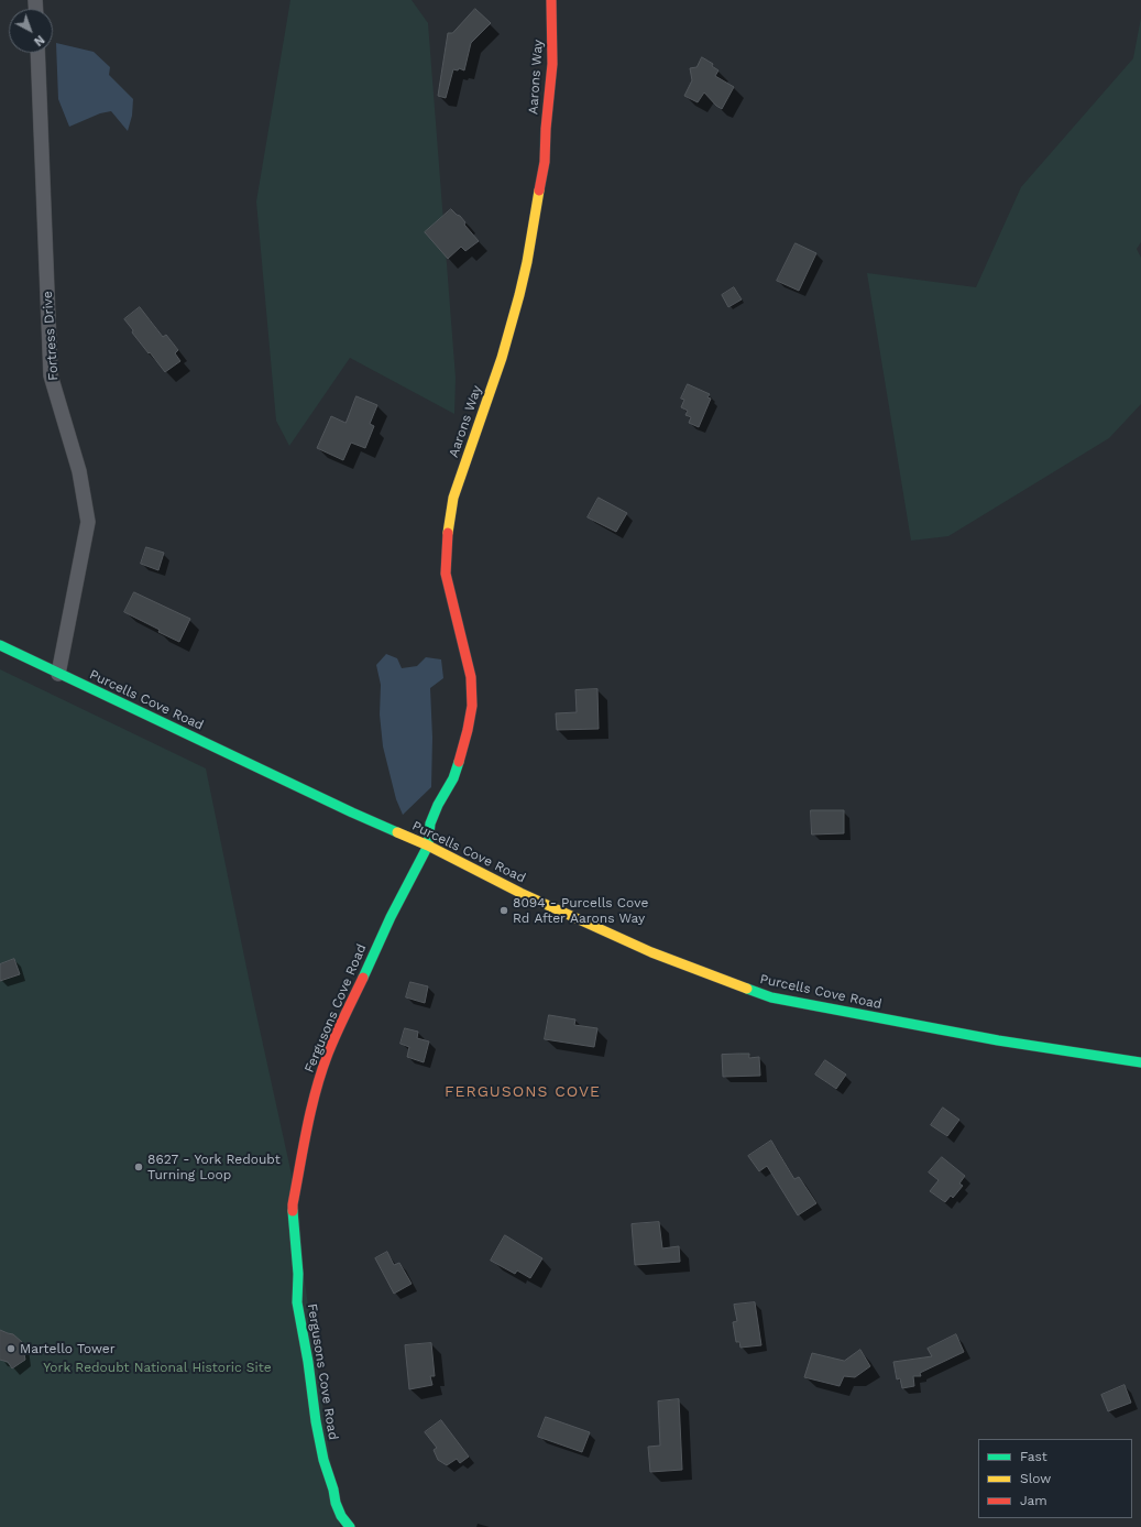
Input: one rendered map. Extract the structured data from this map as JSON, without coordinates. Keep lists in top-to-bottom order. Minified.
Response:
{"streets":{"street":["Aarons Way","Fortress Drive","Purcells Cove Road","Fergusons Cove Road"]},"crossings":[["Aarons Way","Purcells Cove Road"],["Aarons Way","Fergusons Cove Road"],["Fortress Drive","Purcells Cove Road"],["Purcells Cove Road","Fergusons Cove Road"]],"districts":["FERGUSONS COVE"],"parks":["York Redoubt National Historic Site"],"places":["8094 - Purcells Cove Rd After Aarons Way","8627 - York Redoubt Turning Loop","Martello Tower"],"legend":["Fast","Slow","Jam"],"north":"bottom right"}
